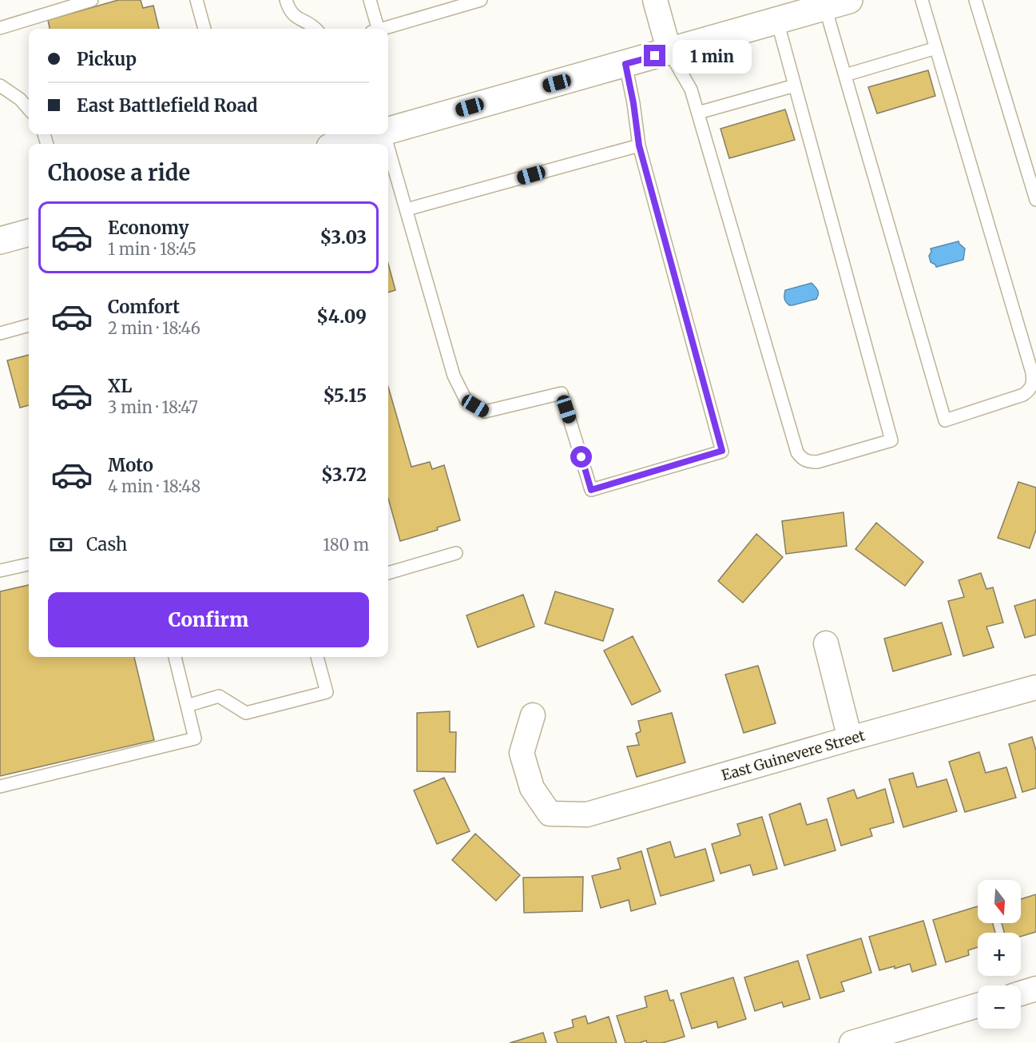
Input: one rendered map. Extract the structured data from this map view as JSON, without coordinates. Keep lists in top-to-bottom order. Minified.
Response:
{"streets":{"street":["East Guinevere Street"]},"north":"bottom","page":{"banner":["Pickup","East Battlefield Road"],"bubble":"1 min","heading":"Choose a ride","list":[{"name":"Economy","note":"1 min · 18:45","value":"$3.03"},{"name":"Comfort","note":"2 min · 18:46","value":"$4.09"},{"name":"XL","note":"3 min · 18:47","value":"$5.15"},{"name":"Moto","note":"4 min · 18:48","value":"$3.72"}],"pay":["Cash","180 m"],"buttons":"Confirm","map_buttons":["+","−"]}}
